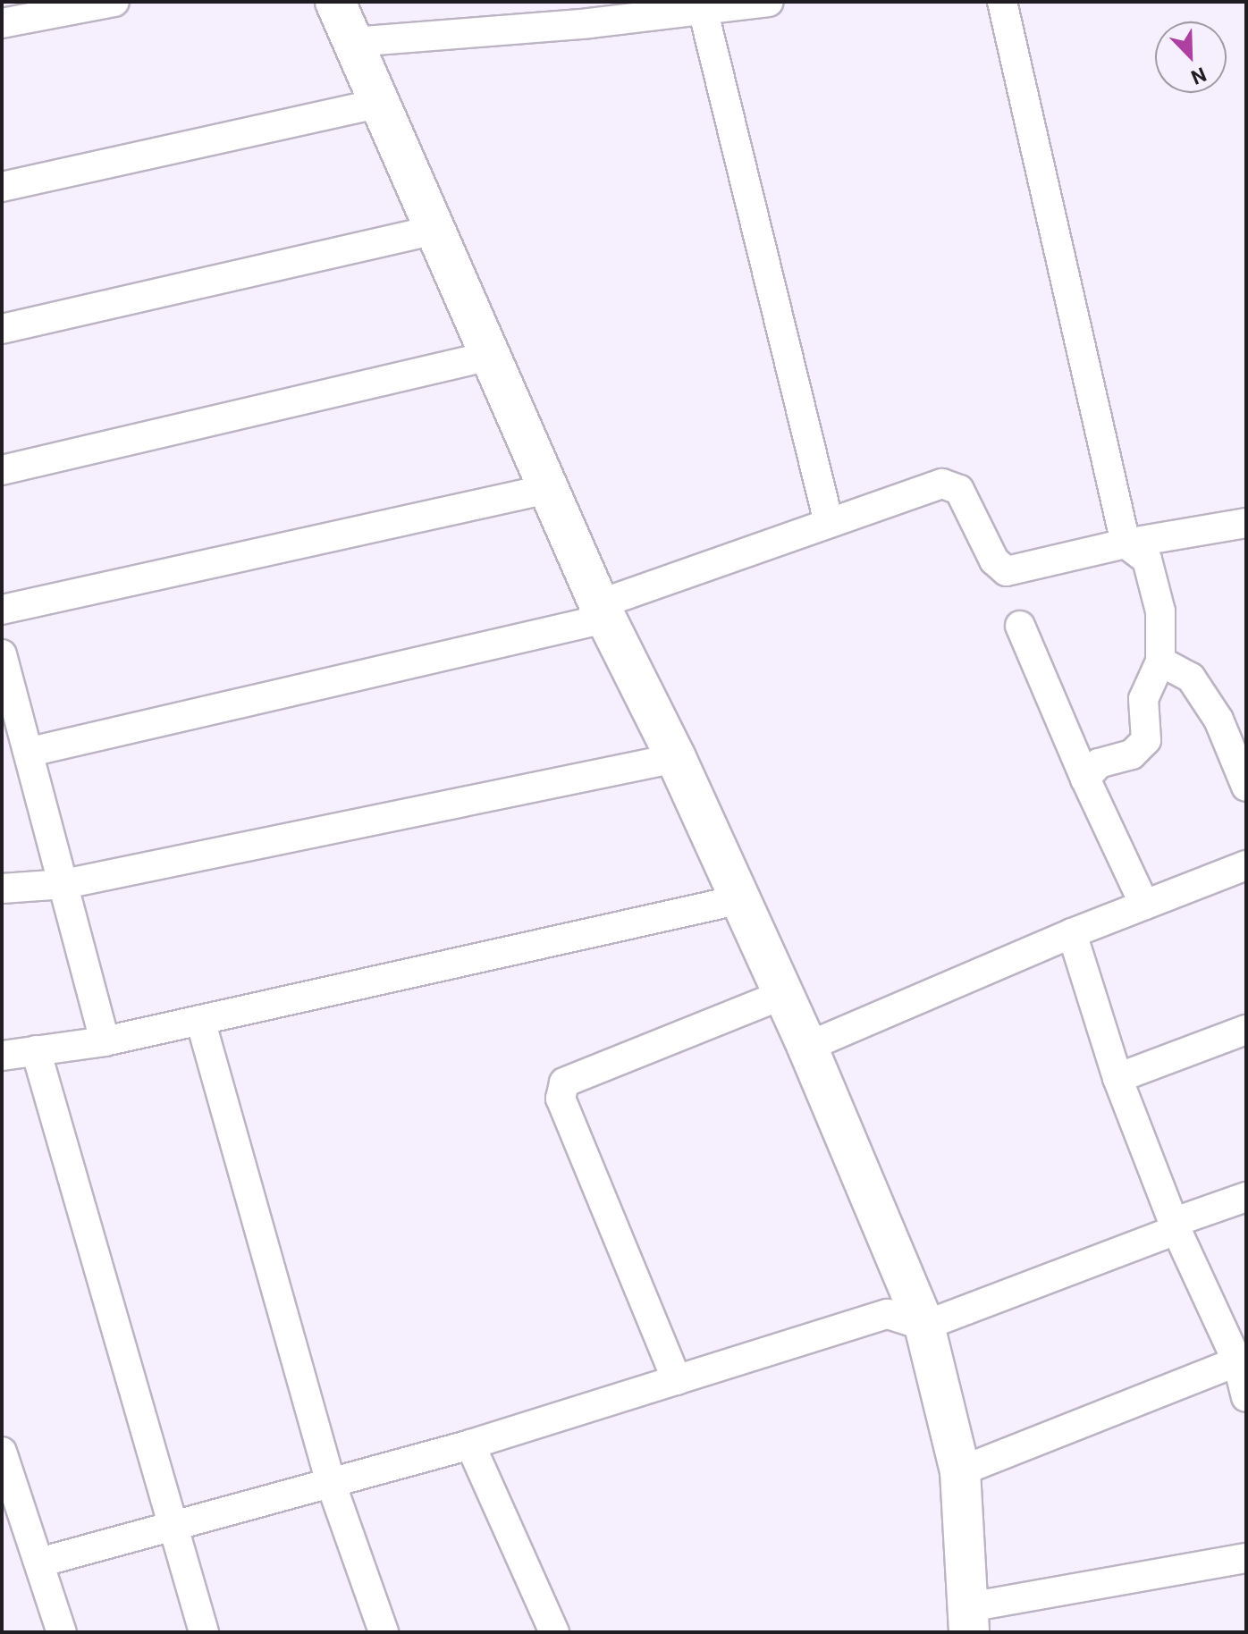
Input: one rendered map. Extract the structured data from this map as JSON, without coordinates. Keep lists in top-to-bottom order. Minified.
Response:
{"north":"bottom right"}
